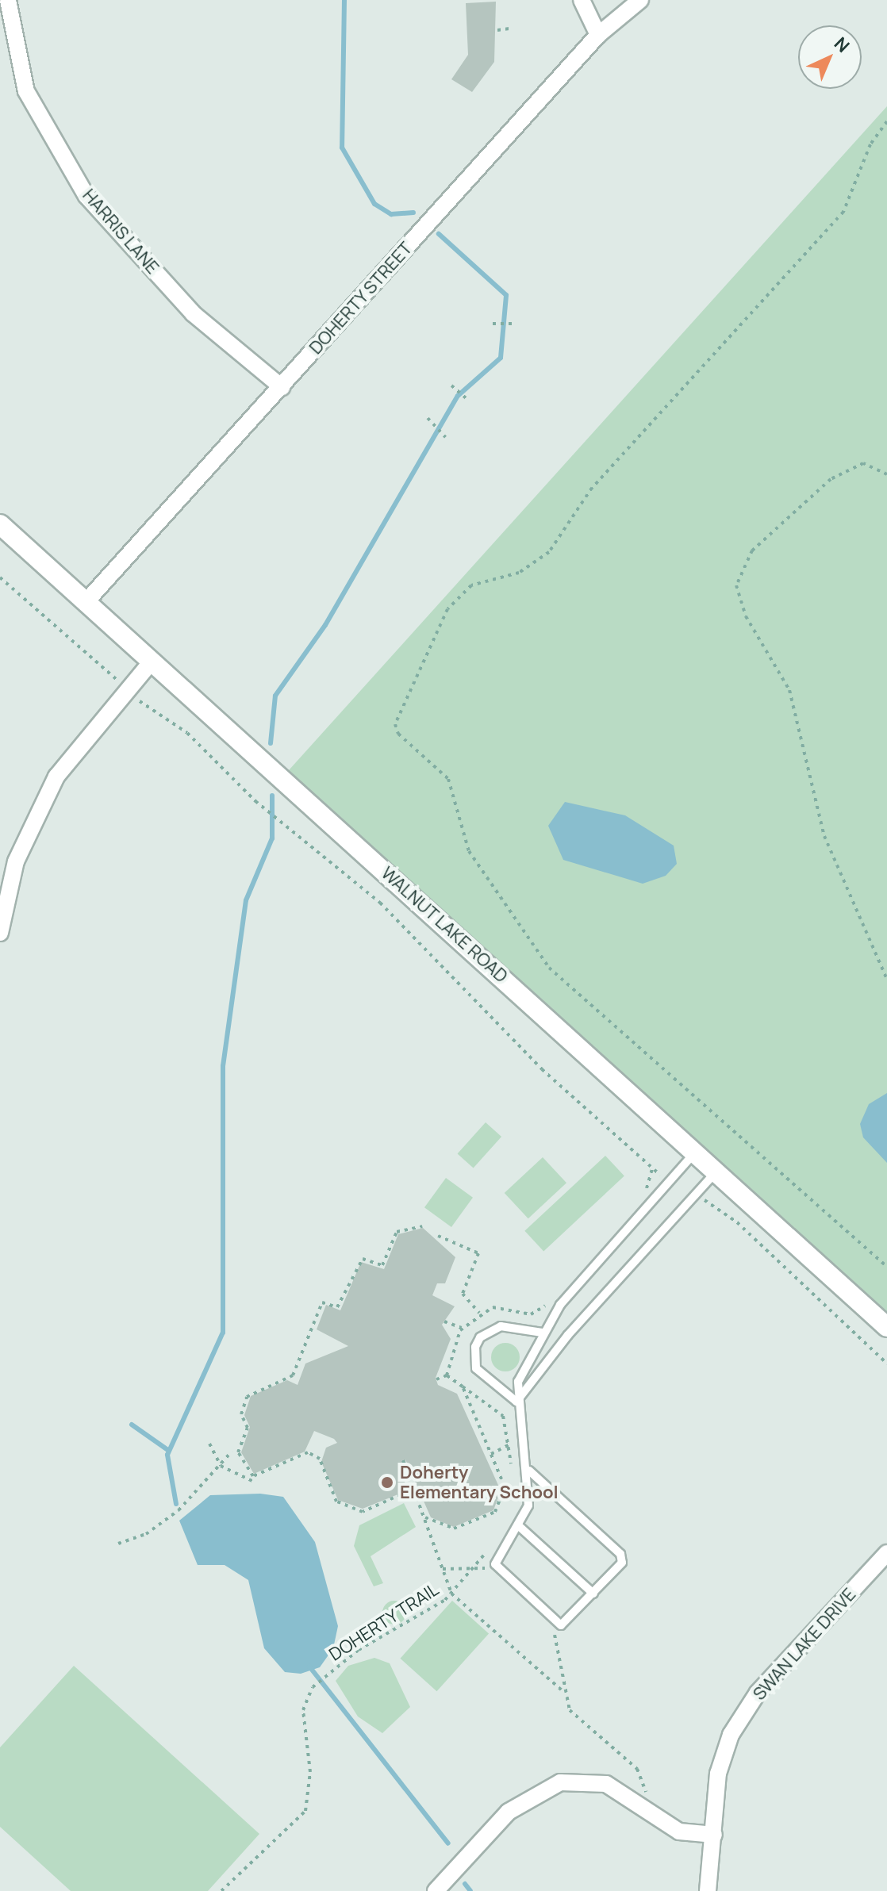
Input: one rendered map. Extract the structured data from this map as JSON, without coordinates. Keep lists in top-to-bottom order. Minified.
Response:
{"streets":{"street":["HARRIS LANE","DOHERTY STREET","WALNUT LAKE ROAD","SWAN LAKE DRIVE"],"path":["DOHERTY TRAIL"]},"crossings":[["HARRIS LANE","DOHERTY STREET"],["DOHERTY STREET","WALNUT LAKE ROAD"]],"places":["Doherty Elementary School"],"north":"top right"}
